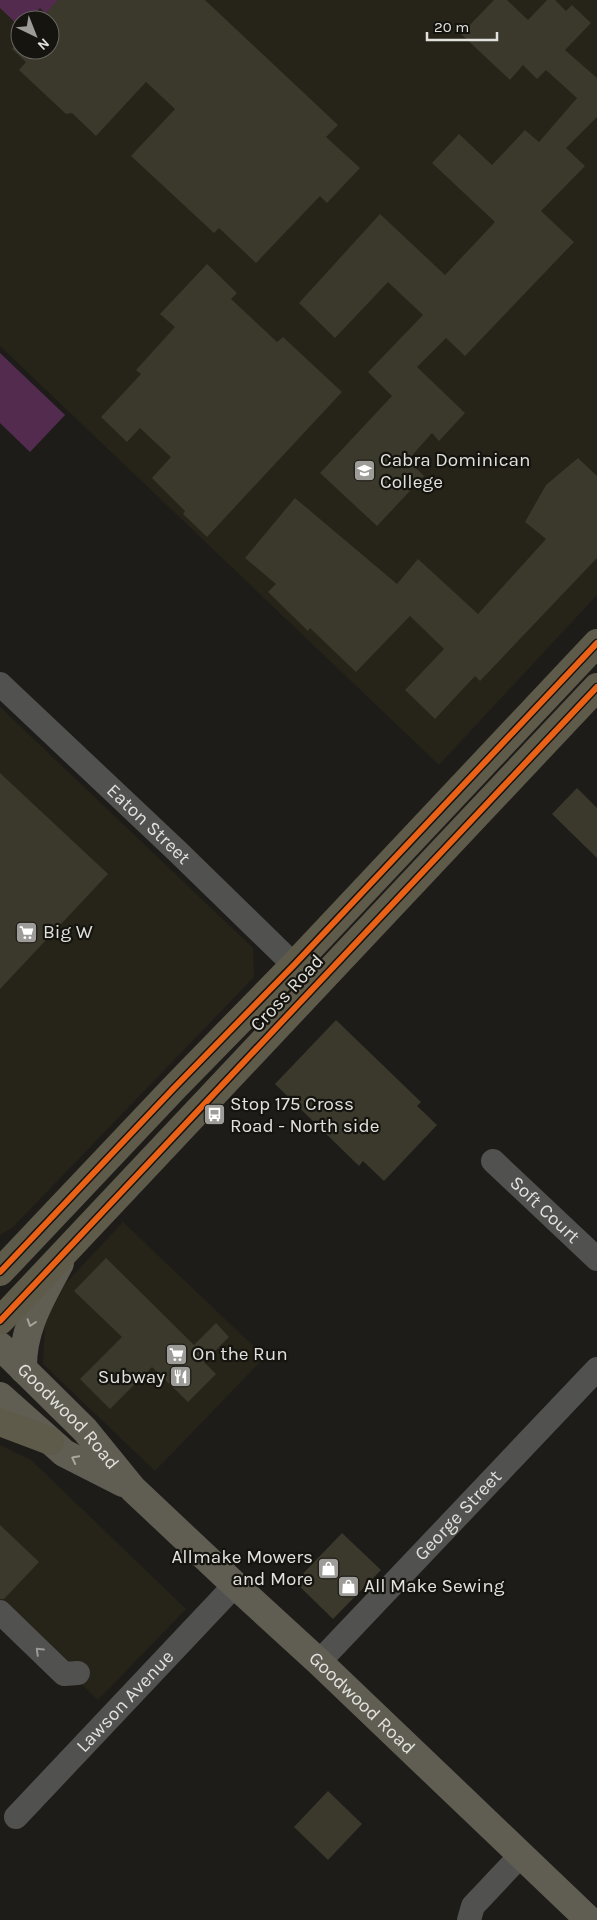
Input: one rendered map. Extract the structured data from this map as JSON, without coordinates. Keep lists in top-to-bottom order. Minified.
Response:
{"streets":{"highway":["Cross Road"],"main road":["Goodwood Road"],"street":["Eaton Street","Soft Court","George Street","Lawson Avenue"]},"crossings":[["Eaton Street","Cross Road"],["Goodwood Road","George Street"],["Goodwood Road","Lawson Avenue"]],"places":{"school or university":["Cabra Dominican College"],"supermarket":["Big W","On the Run"],"bus stop":["Stop 175 Cross Road - North side"],"restaurant":["Subway"],"shop":["Allmake Mowers and More","All Make Sewing"]},"scale_bar":"20 m","north":"bottom right"}
